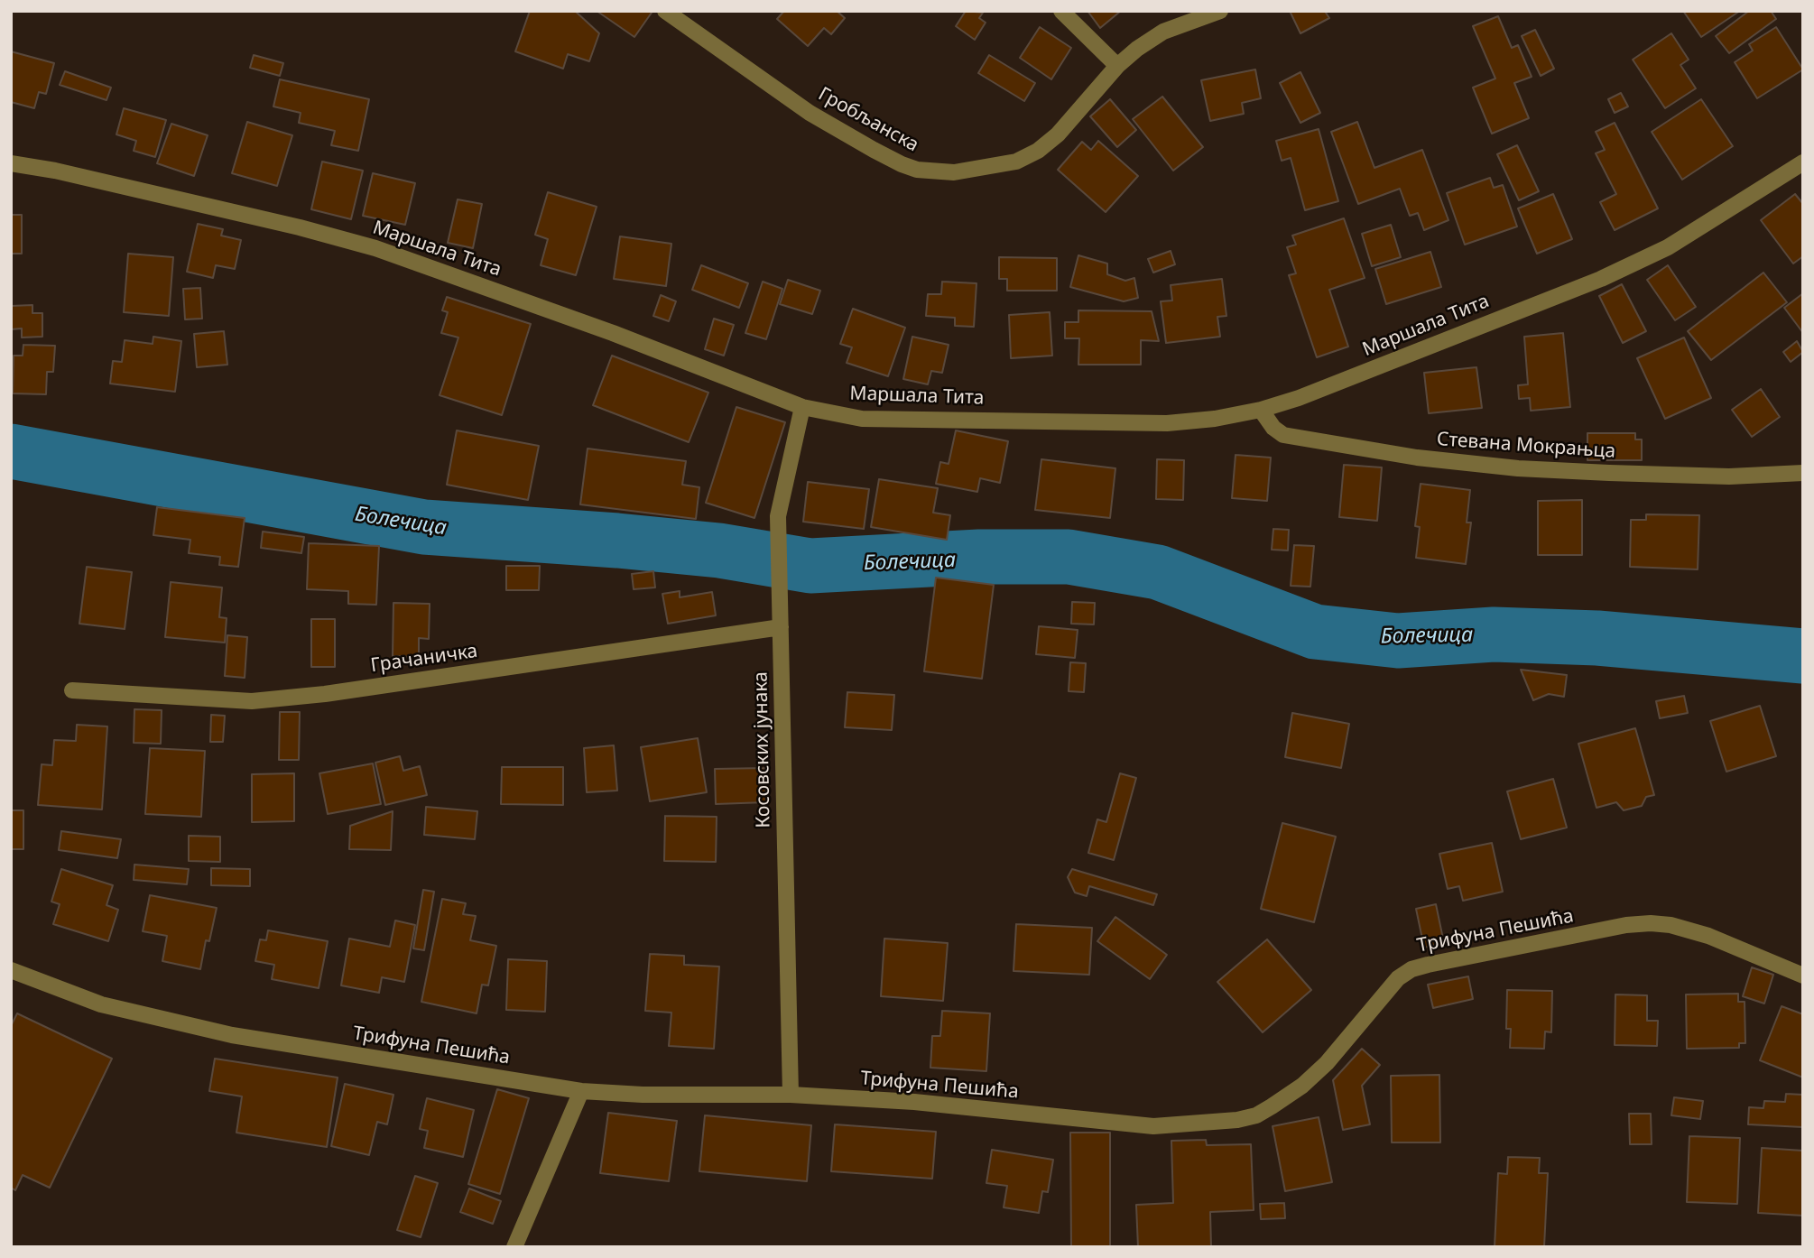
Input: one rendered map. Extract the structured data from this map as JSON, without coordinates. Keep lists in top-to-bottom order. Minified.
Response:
{"streets":{"street":["Гробљанска","Маршала Тита","Стевана Мокрањца","Грачаничка","Косовских јунака","Трифуна Пешића"]},"crossings":[["Маршала Тита","Стевана Мокрањца"],["Маршала Тита","Косовских јунака"],["Грачаничка","Косовских јунака"],["Косовских јунака","Трифуна Пешића"]],"water":["Болечица"]}
